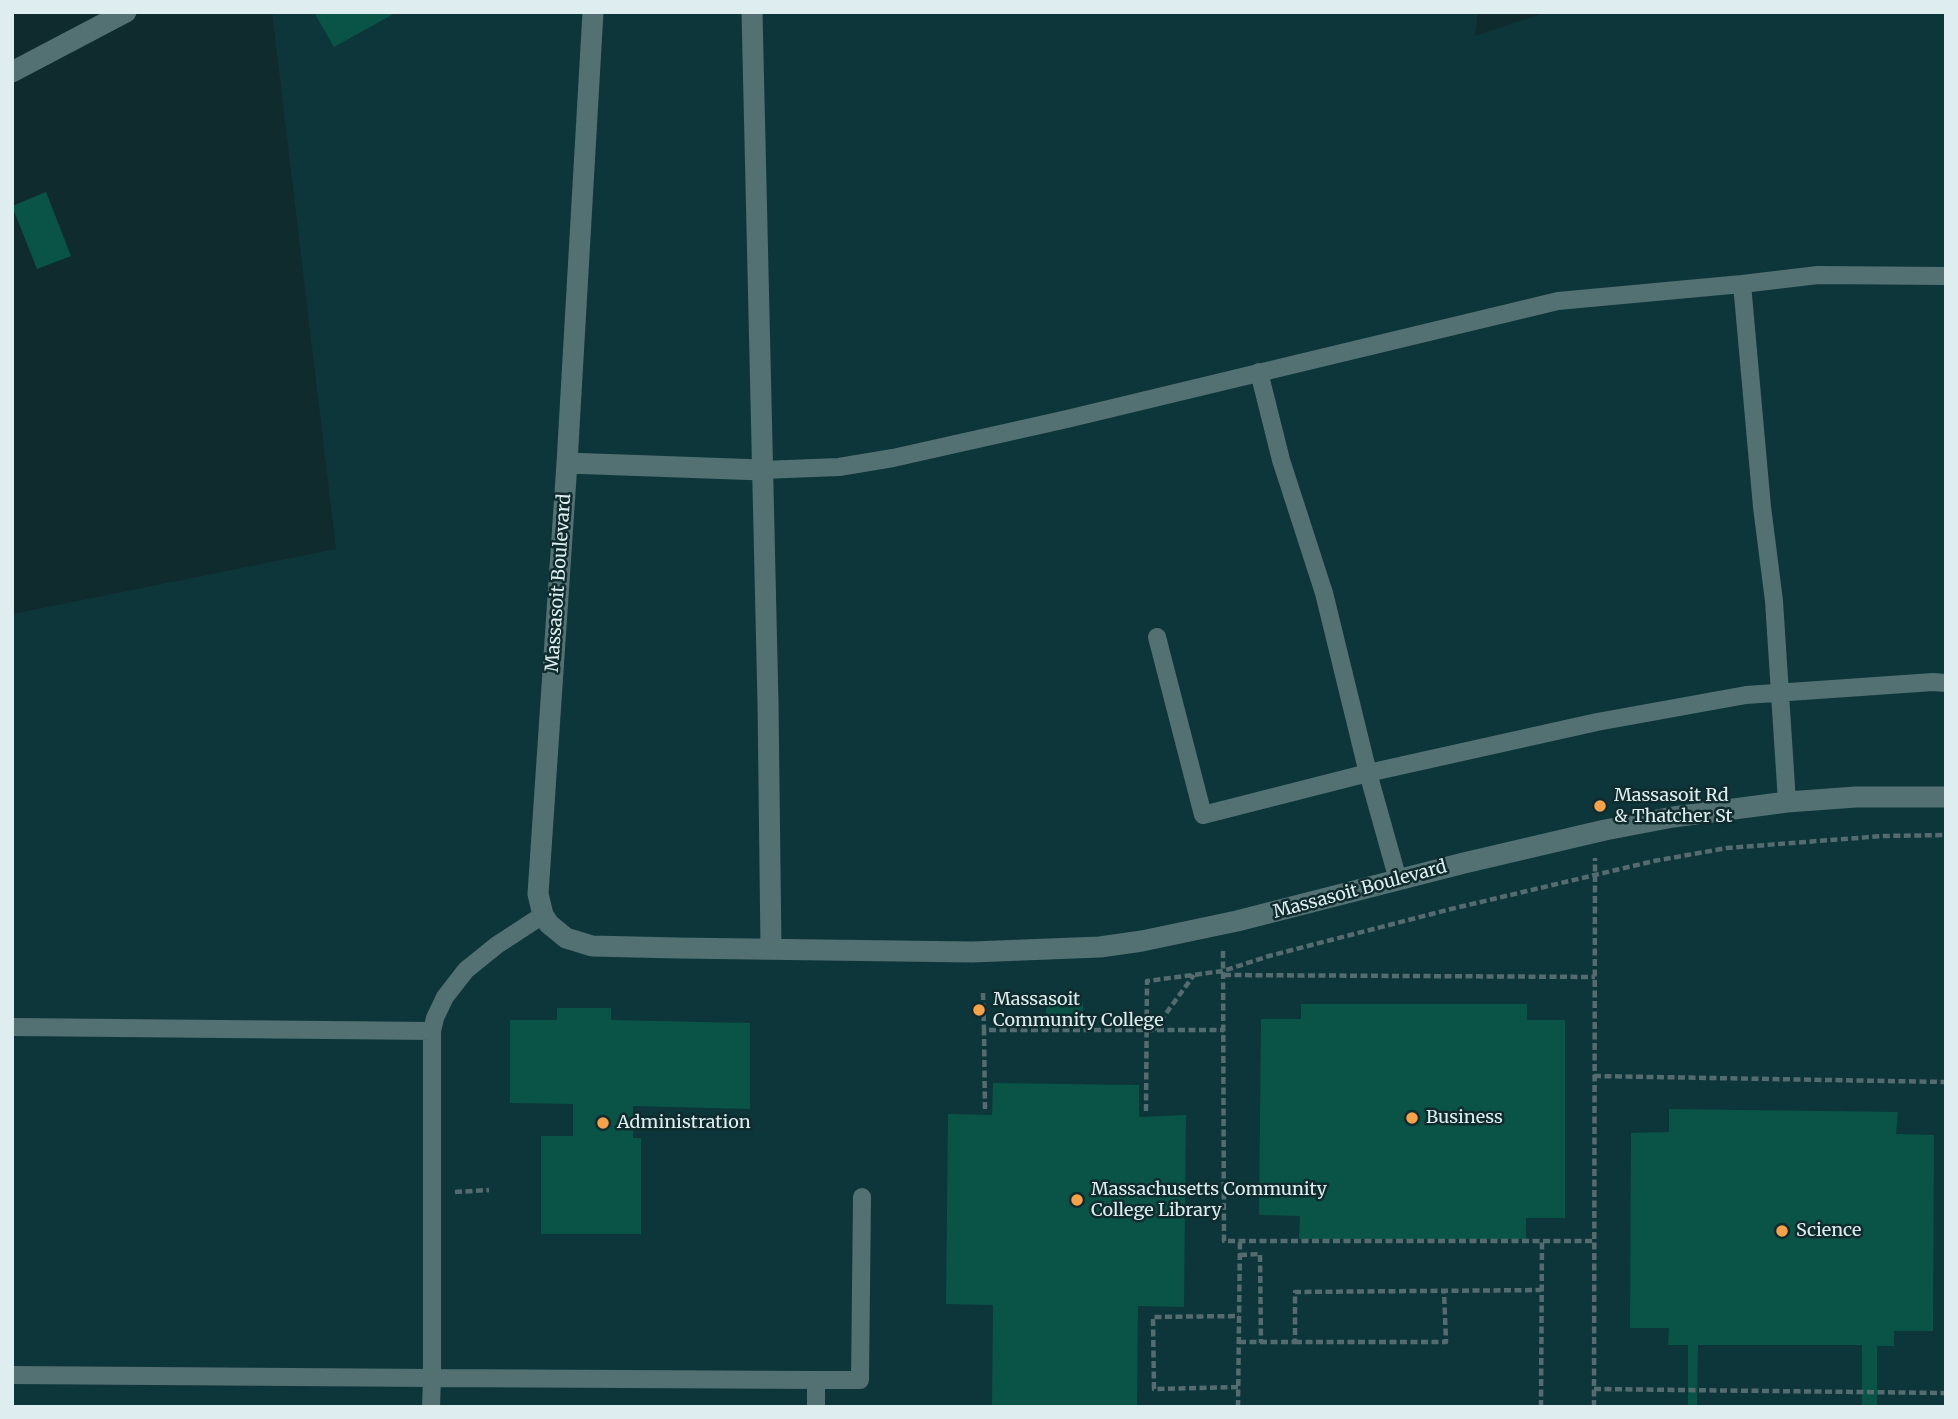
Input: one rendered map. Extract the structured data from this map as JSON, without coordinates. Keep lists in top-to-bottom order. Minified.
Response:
{"streets":{"street":["Massasoit Boulevard"]},"places":["Massasoit Rd & Thatcher St","Massasoit Community College","Business","Administration","Massachusetts Community College Library","Science"]}
